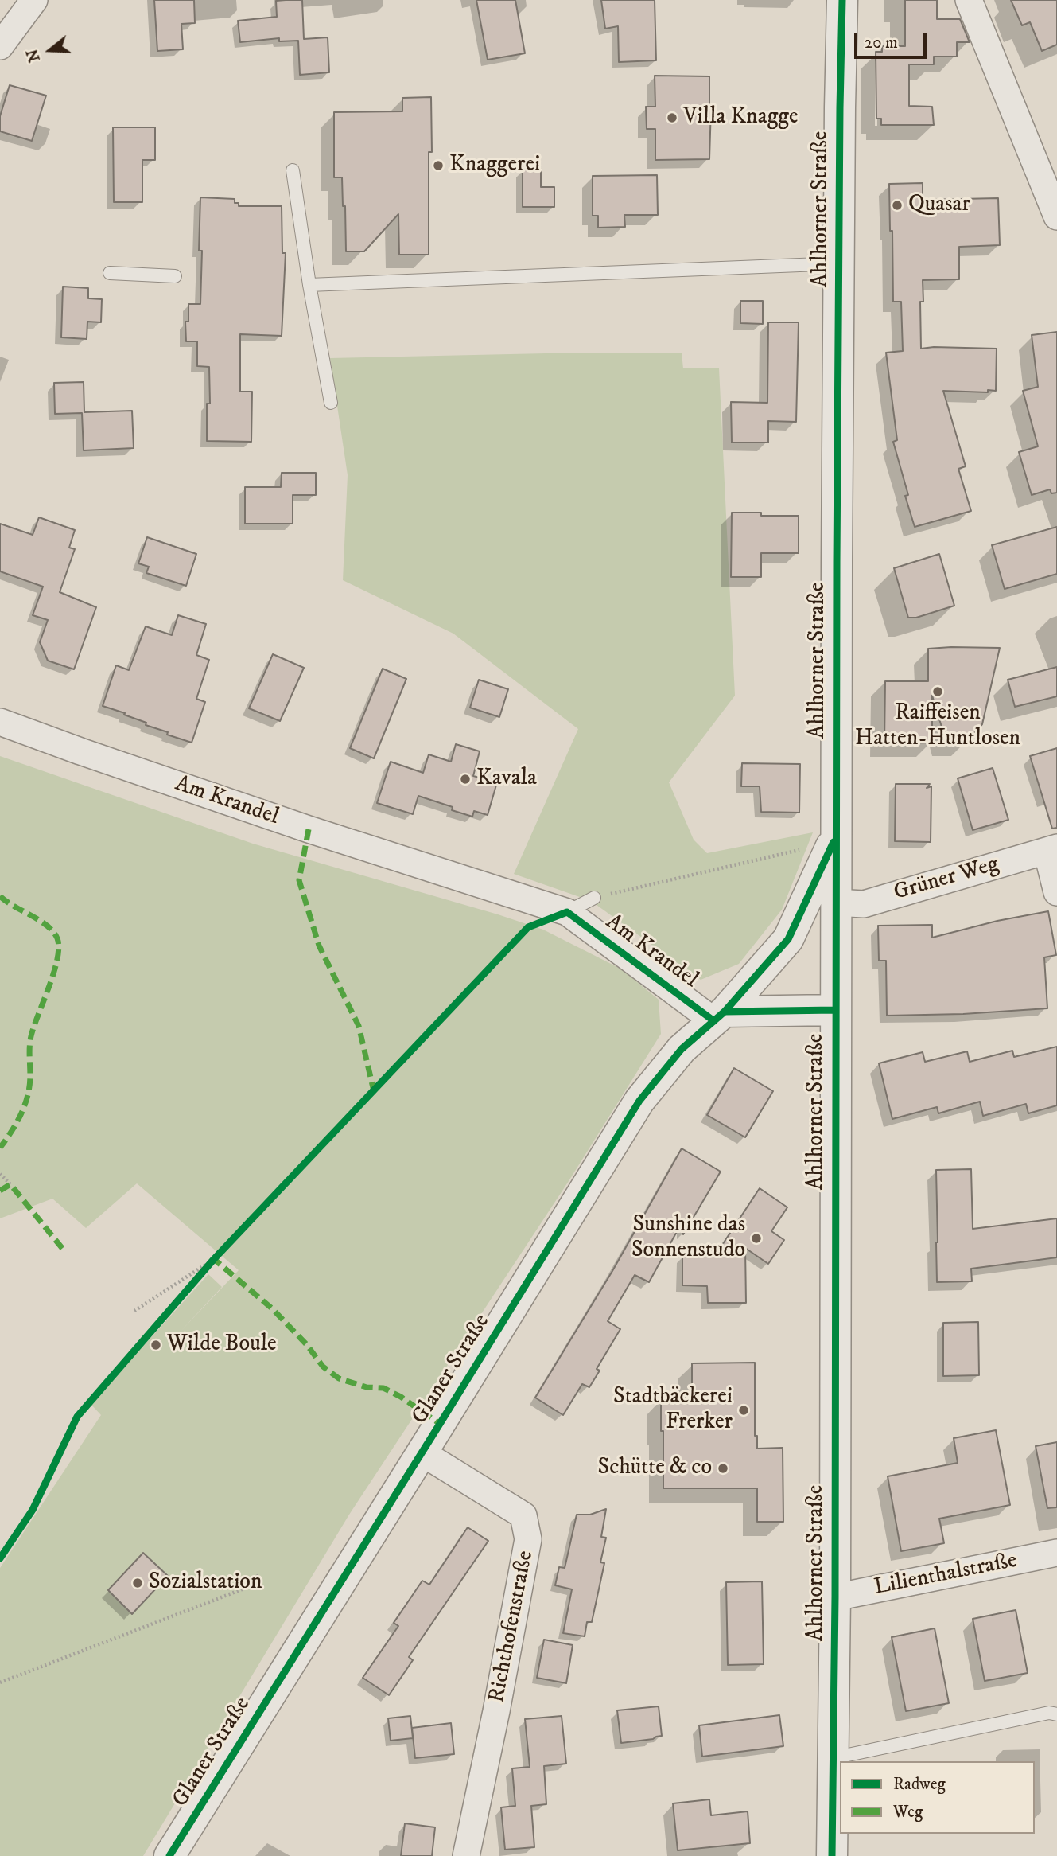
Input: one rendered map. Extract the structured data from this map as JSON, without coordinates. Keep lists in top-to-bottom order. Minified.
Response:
{"streets":{"street":["Ahlhorner Straße","Am Krandel","Grüner Weg","Glaner Straße","Lilienthalstraße","Richthofenstraße"]},"crossings":[["Ahlhorner Straße","Grüner Weg"],["Ahlhorner Straße","Glaner Straße"],["Ahlhorner Straße","Lilienthalstraße"],["Am Krandel","Glaner Straße"],["Glaner Straße","Richthofenstraße"]],"places":["Villa Knagge","Knaggerei","Quasar","Raiffeisen Hatten-Huntlosen","Kavala","Sunshine das Sonnenstudo","Wilde Boule","Stadtbäckerei Frerker","Schütte & co","Sozialstation"],"legend":["Radweg","Weg"],"scale_bar":"20 m","north":"left"}
